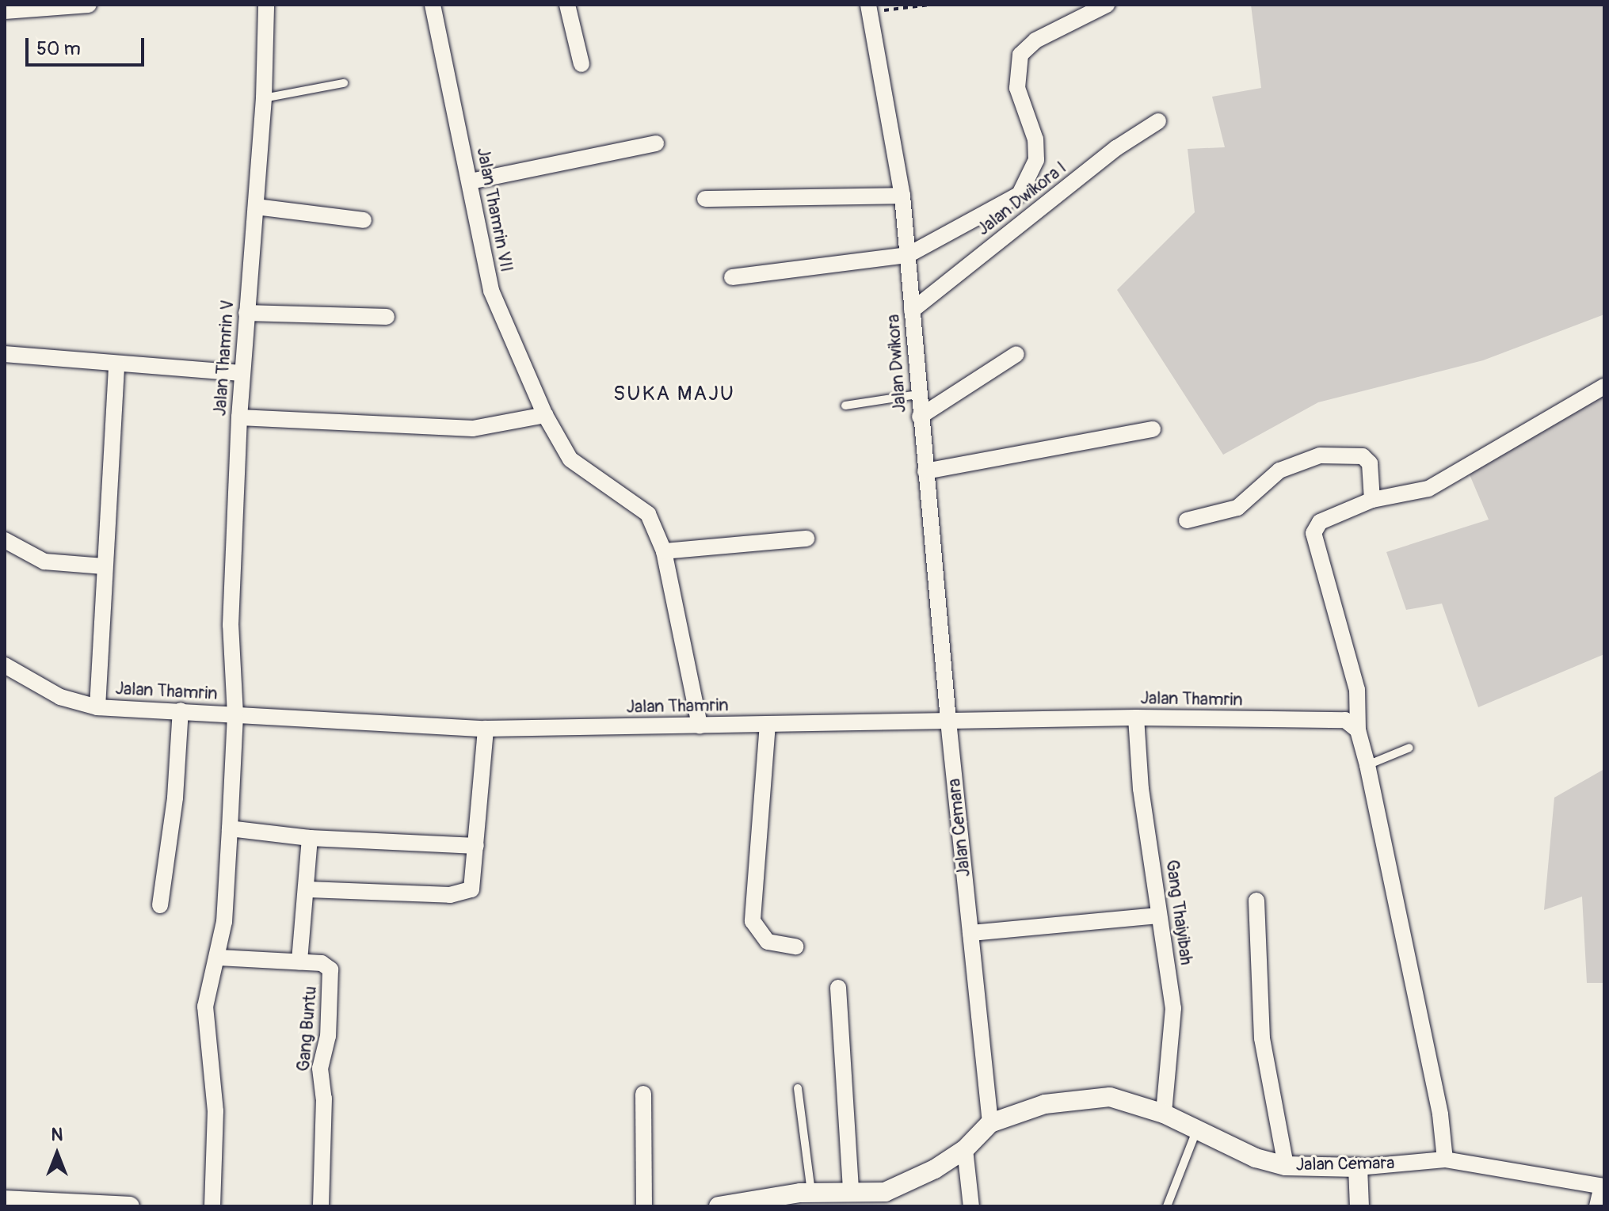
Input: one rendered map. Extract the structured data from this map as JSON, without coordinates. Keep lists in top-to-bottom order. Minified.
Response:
{"streets":{"street":["Jalan Dwikora I","Jalan Thamrin VII","Jalan Thamrin V","Jalan Dwikora","Jalan Thamrin","Jalan Cemara","Gang Thaiyibah","Gang Buntu"]},"crossings":[["Jalan Dwikora I","Jalan Dwikora"],["Jalan Thamrin VII","Jalan Thamrin"],["Jalan Thamrin V","Jalan Thamrin"],["Jalan Thamrin V","Gang Buntu"],["Jalan Dwikora","Jalan Thamrin"],["Jalan Dwikora","Jalan Cemara"],["Jalan Thamrin","Jalan Cemara"],["Jalan Thamrin","Gang Thaiyibah"],["Jalan Cemara","Gang Thaiyibah"]],"districts":["SUKA MAJU"],"scale_bar":"50 m","north":"top"}
